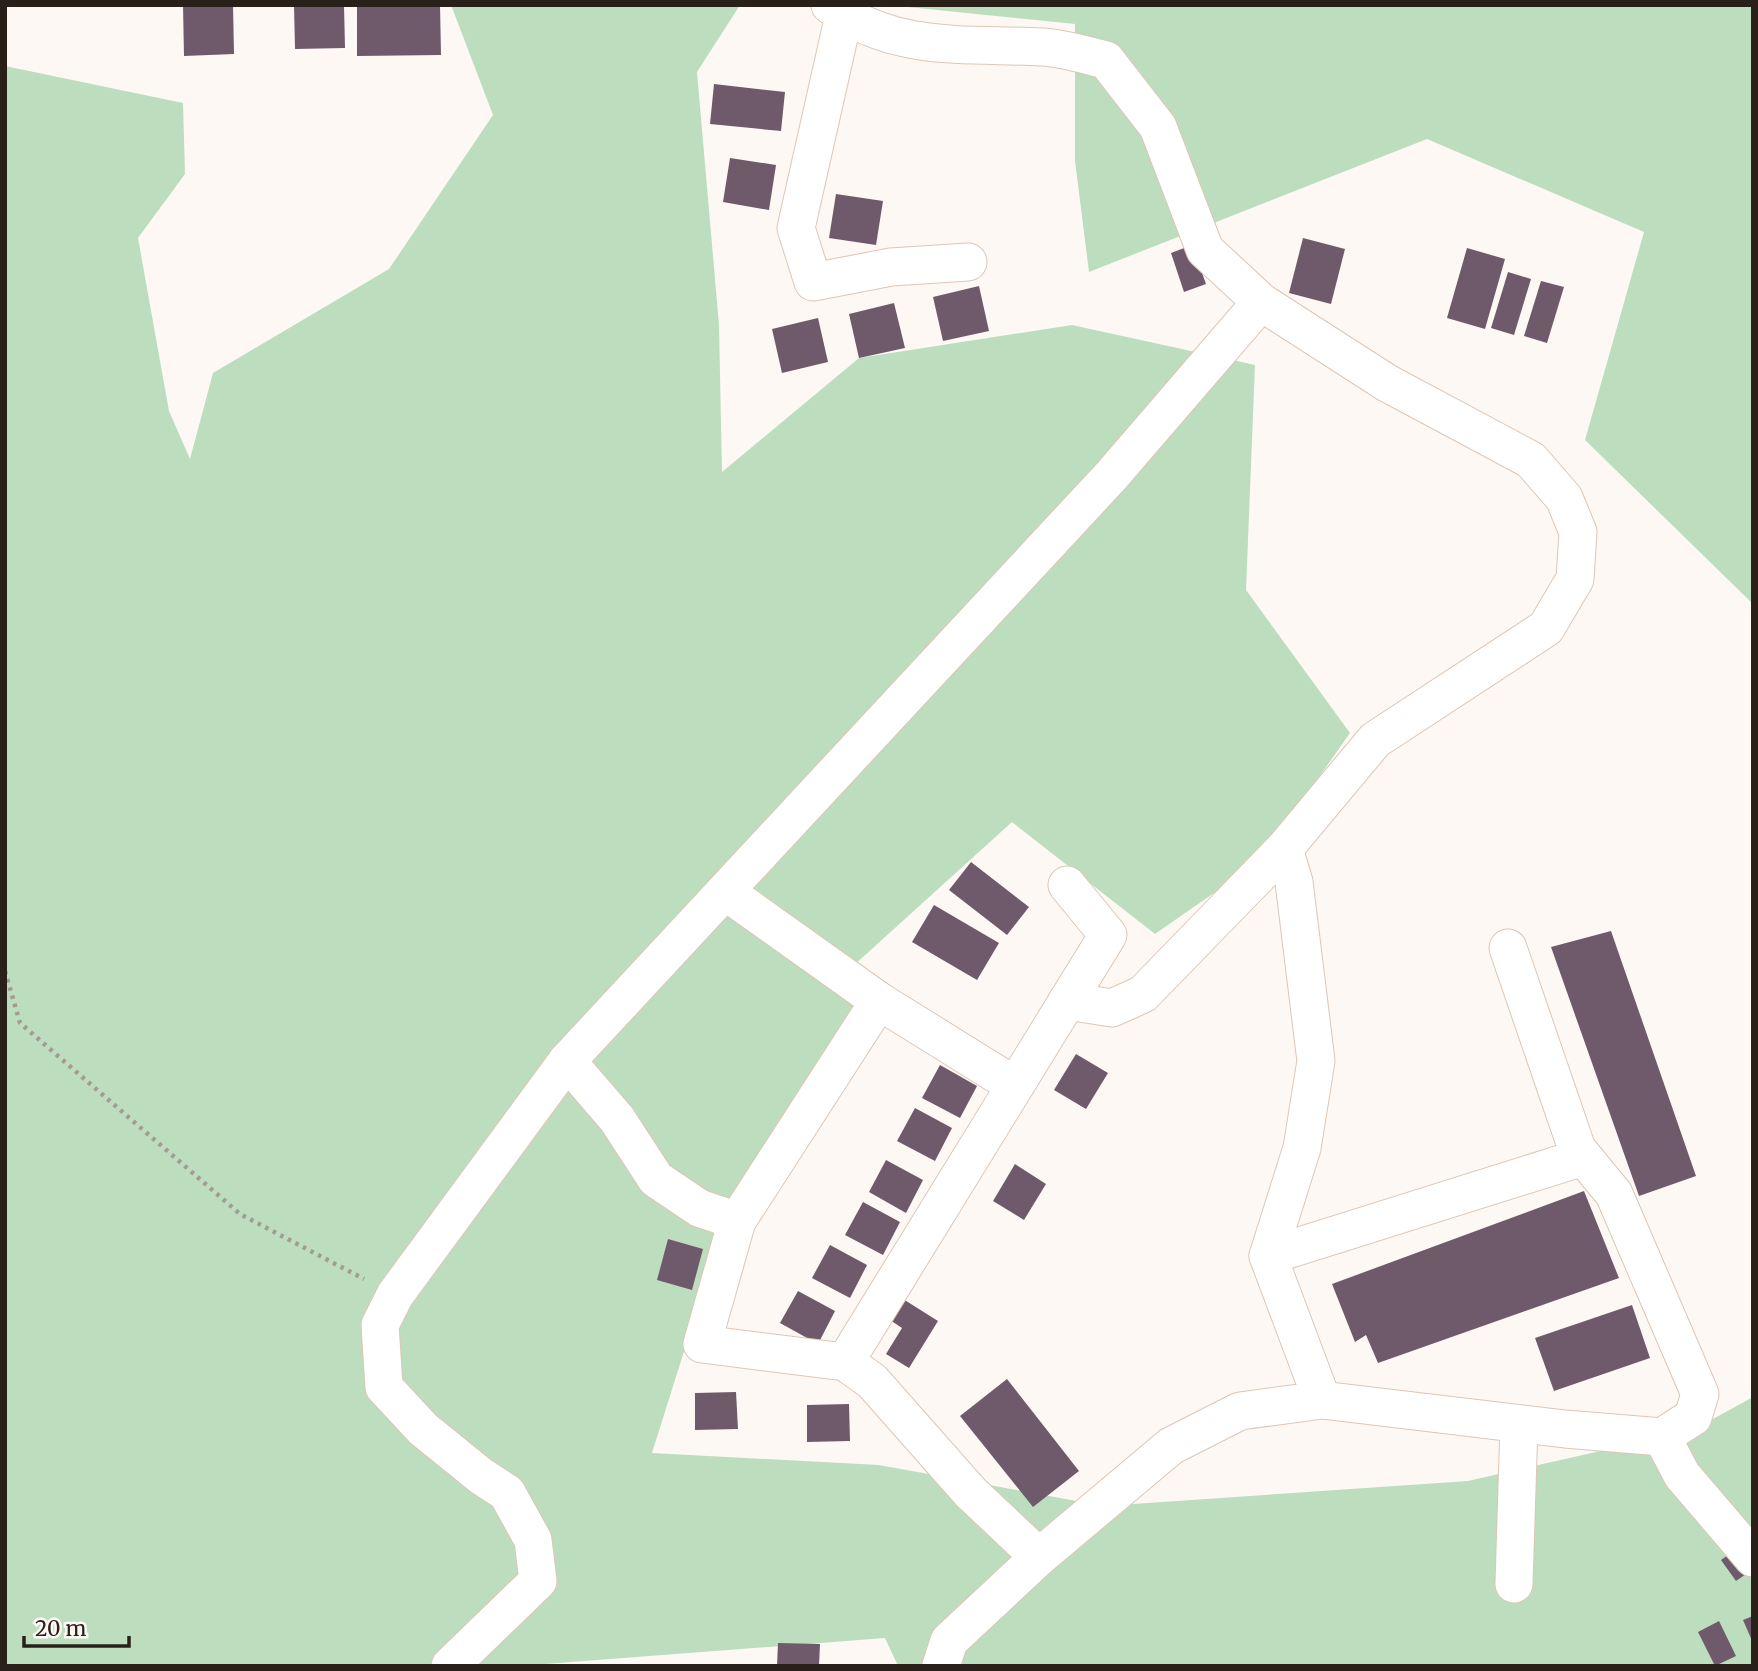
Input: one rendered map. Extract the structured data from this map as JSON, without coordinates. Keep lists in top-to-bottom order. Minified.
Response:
{"scale_bar":"20 m"}
